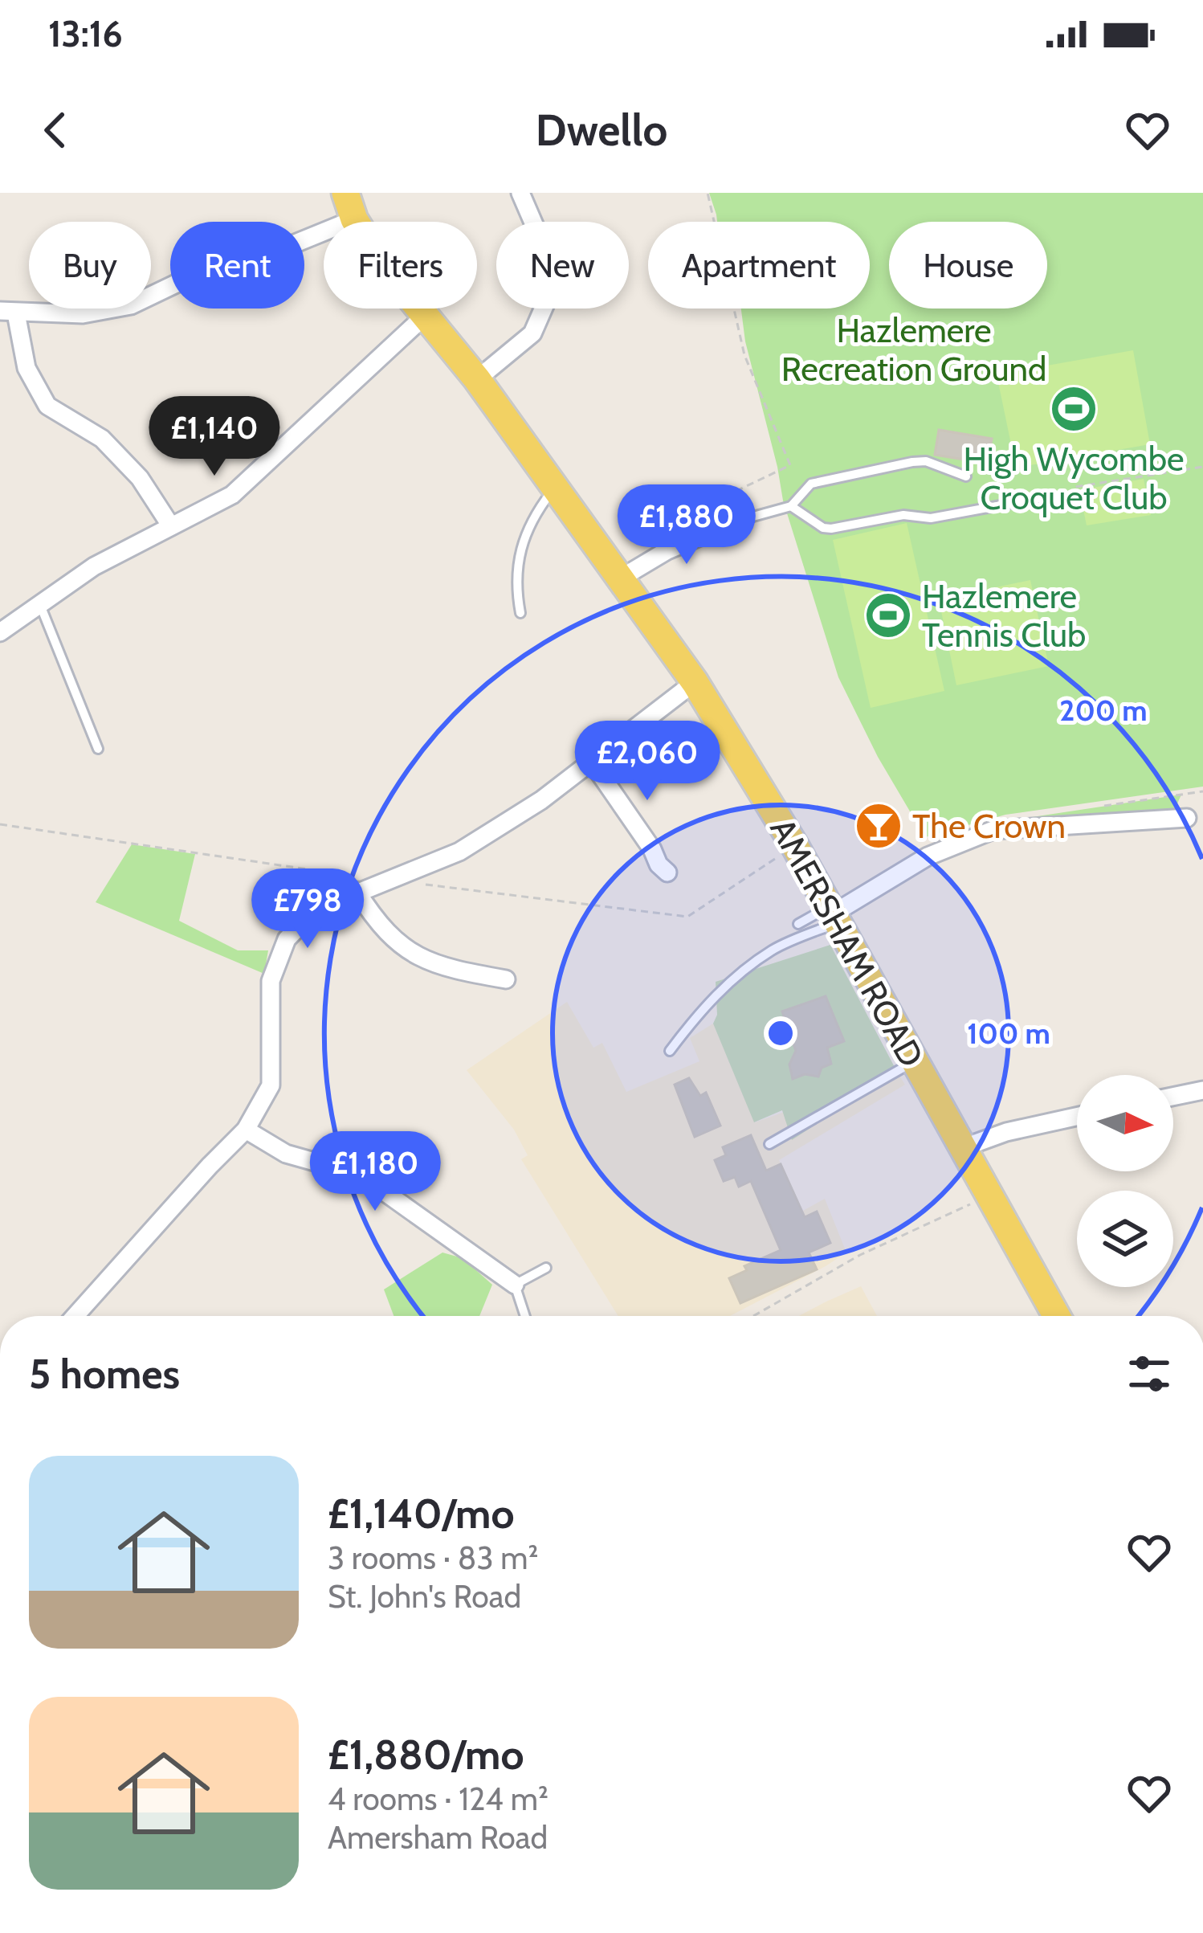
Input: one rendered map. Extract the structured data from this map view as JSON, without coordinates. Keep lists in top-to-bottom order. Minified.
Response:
{"streets":{"main road":["AMERSHAM ROAD"]},"parks":["Hazlemere Recreation Ground"],"places":{"sports":["High Wycombe Croquet Club","Hazlemere Tennis Club"],"bar":["The Crown"]},"north":"right","page":{"status":"13:16","header":"Dwello","chip":["Buy","Rent","Filters","New","Apartment","House"],"price":["£1,140","£1,880","£2,060","£798","£1,180"],"heading":"5 homes","list":[{"name":"£1,140/mo","note":"3 rooms · 83 m² · St. John's Road"},{"name":"£1,880/mo","note":"4 rooms · 124 m² · Amersham Road"}]},"rings":["200 m","100 m"]}
